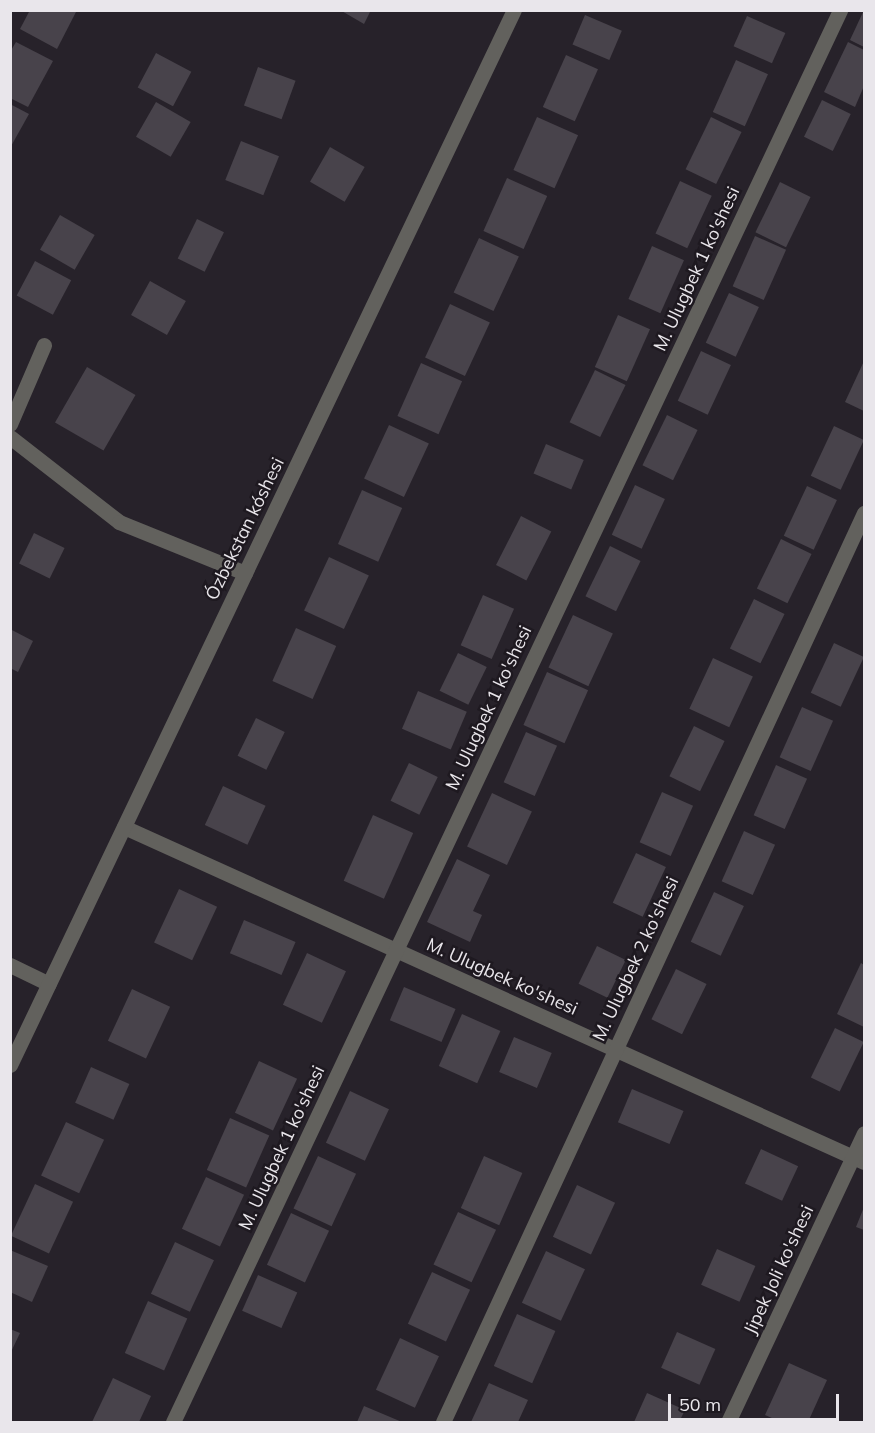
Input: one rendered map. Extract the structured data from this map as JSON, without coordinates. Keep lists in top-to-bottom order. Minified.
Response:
{"streets":{"street":["M. Ulugbek 1 ko'shesi","Ózbekstan kóshesi","M. Ulugbek 2 ko'shesi","M. Ulugbek ko'shesi","Jipek Joli ko'shesi"]},"crossings":[["M. Ulugbek 1 ko'shesi","M. Ulugbek ko'shesi"],["Ózbekstan kóshesi","M. Ulugbek ko'shesi"],["M. Ulugbek 2 ko'shesi","M. Ulugbek ko'shesi"],["M. Ulugbek ko'shesi","Jipek Joli ko'shesi"]],"scale_bar":"50 m"}
